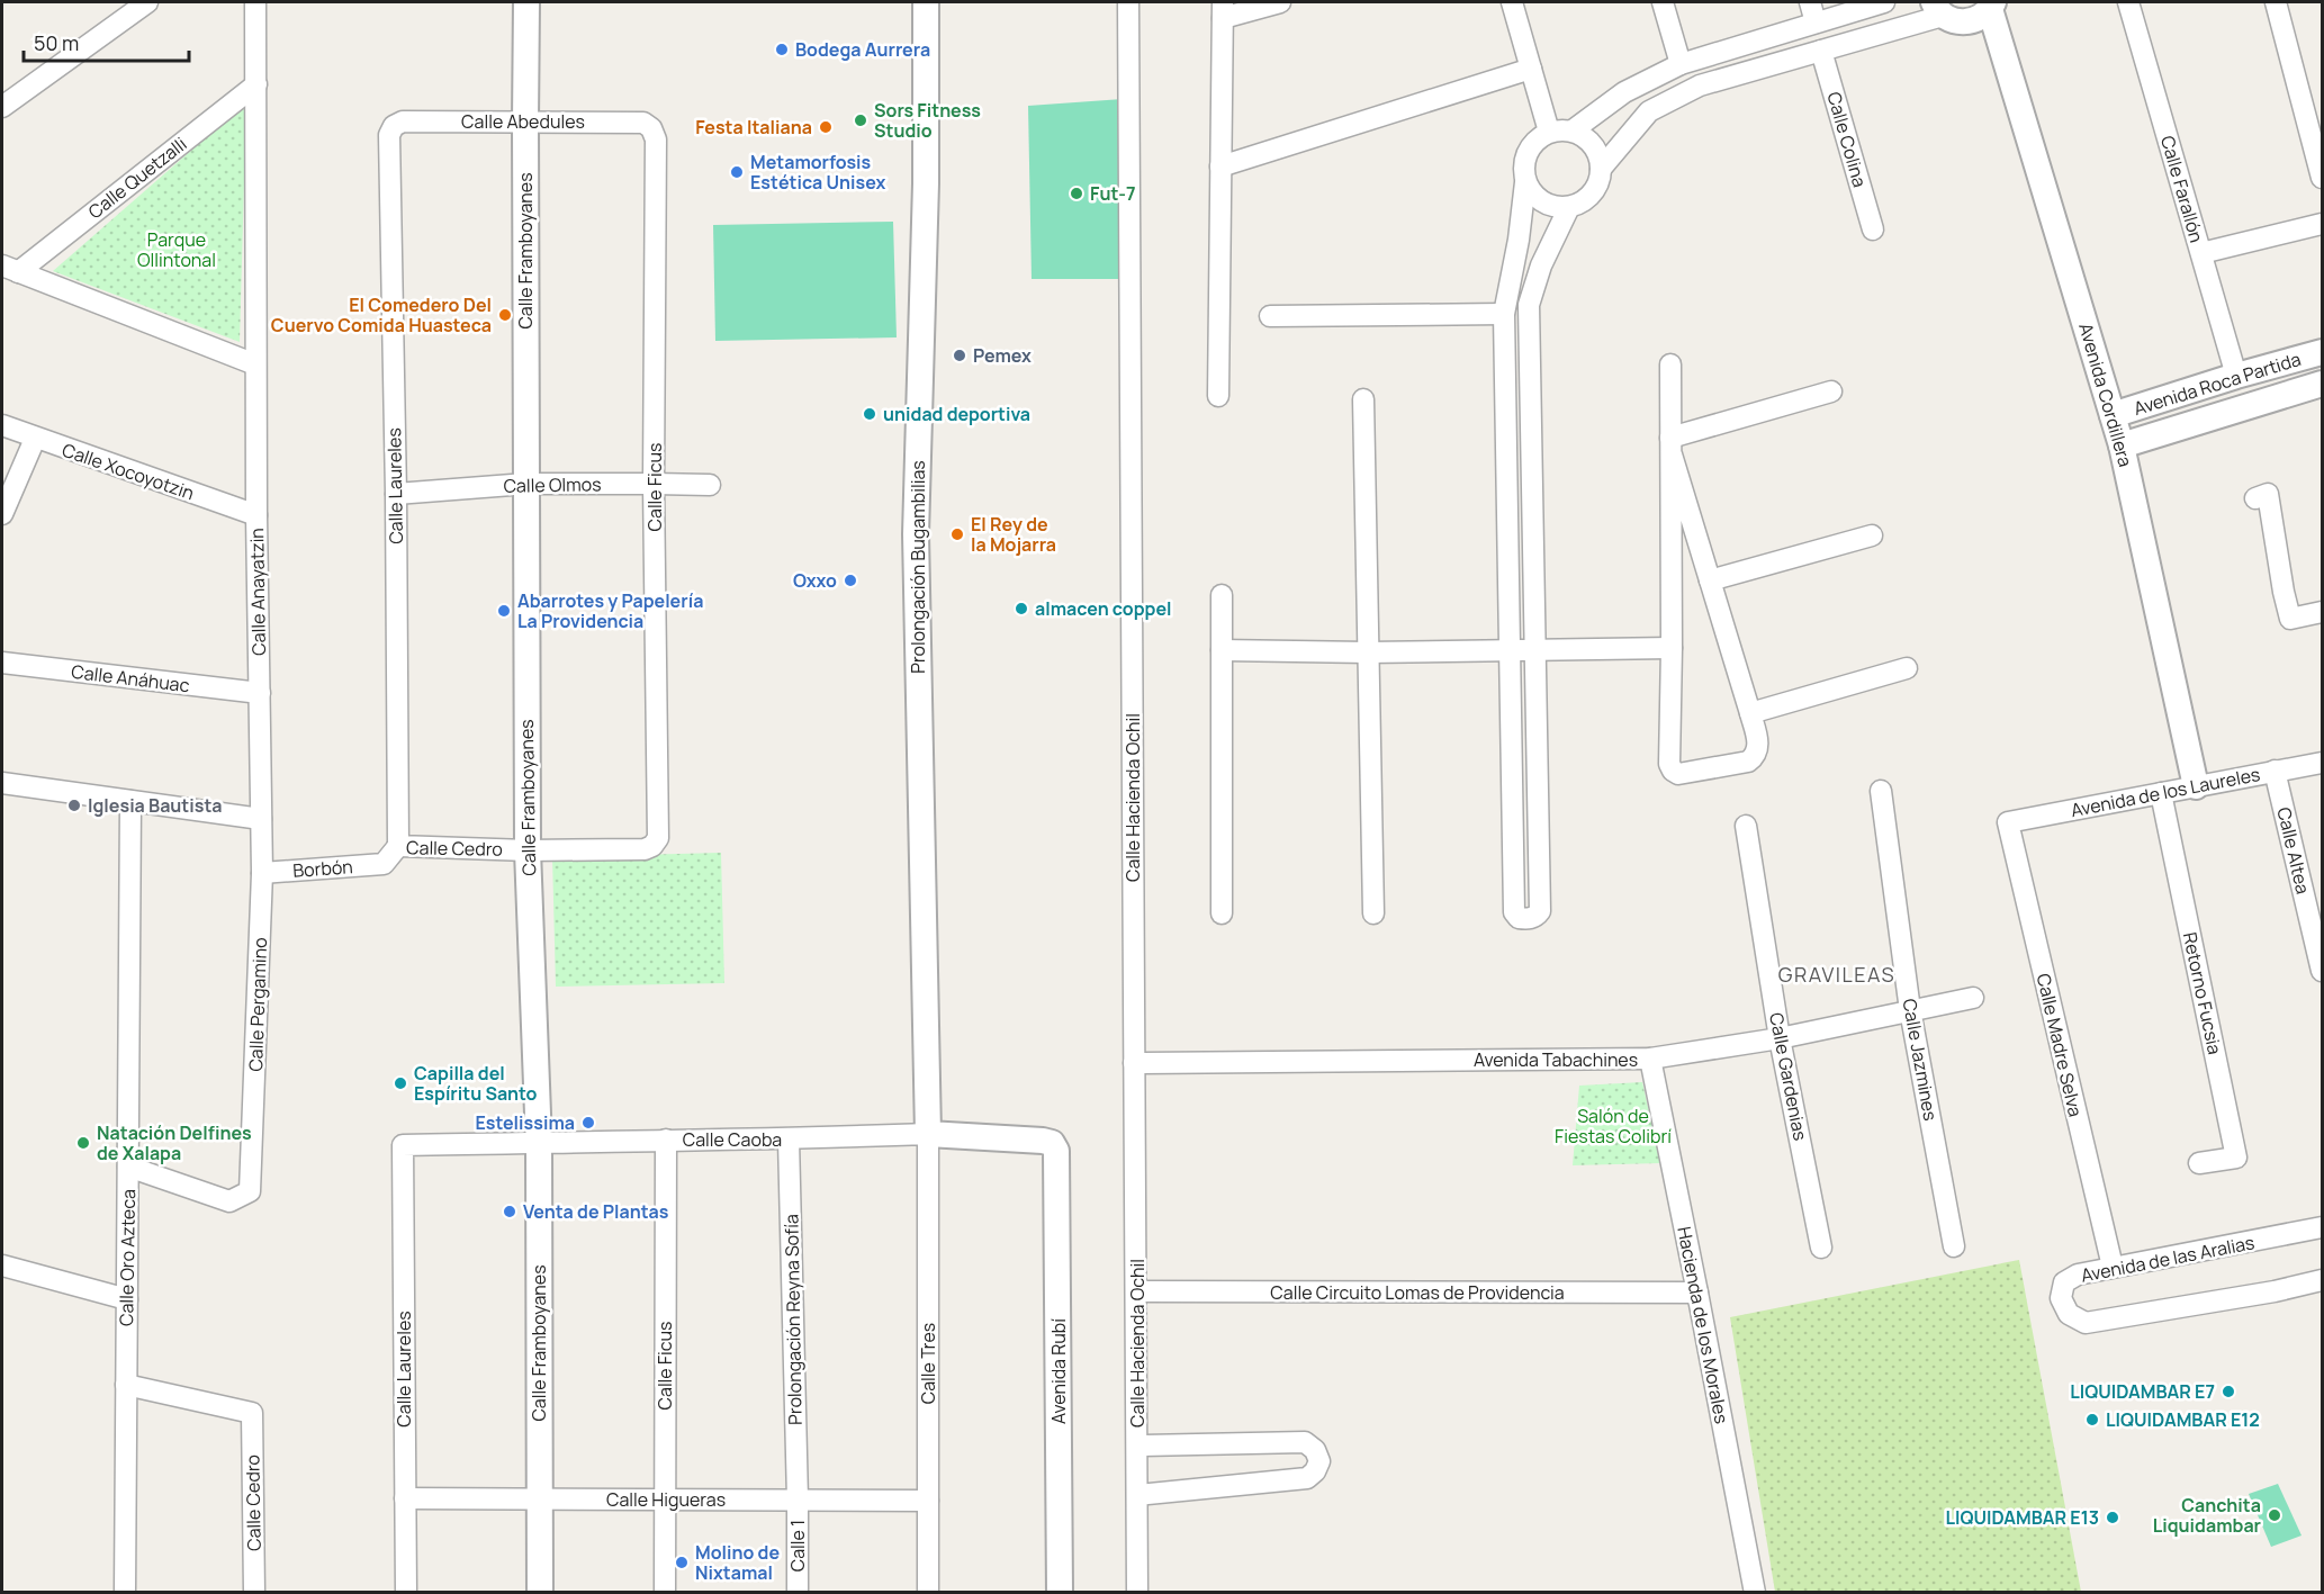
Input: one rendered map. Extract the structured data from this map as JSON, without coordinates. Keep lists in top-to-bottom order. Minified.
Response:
{"streets":{"street":["Calle Abedules","Calle Colina","Calle Quetzalli","Calle Farallón","Calle Framboyanes","Avenida Roca Partida","Avenida Cordillera","Calle Xocoyotzin","Calle Olmos","Calle Laureles","Calle Ficus","Prolongación Bugambilias","Calle Anayatzin","Calle Anáhuac","Avenida de los Laureles","Calle Hacienda Ochil","Calle Cedro","Calle Altea","Borbón","Retorno Fucsia","Calle Pergamino","Calle Madre Selva","Avenida Tabachines","Calle Jazmines","Calle Gardenias","Calle Caoba","Calle Oro Azteca","Avenida de las Aralias","Calle Circuito Lomas de Providencia","Prolongación Reyna Sofía","Hacienda de los Morales","Calle Tres","Avenida Rubí","Calle Higueras","Calle 1"]},"crossings":[["Calle Abedules","Calle Framboyanes"],["Calle Abedules","Calle Laureles"],["Calle Abedules","Calle Ficus"],["Calle Quetzalli","Calle Anayatzin"],["Calle Farallón","Avenida Roca Partida"],["Calle Framboyanes","Calle Olmos"],["Calle Framboyanes","Calle Cedro"],["Calle Framboyanes","Calle Caoba"],["Calle Framboyanes","Calle Higueras"],["Avenida Roca Partida","Avenida Cordillera"],["Avenida Cordillera","Avenida de los Laureles"],["Calle Xocoyotzin","Calle Anayatzin"],["Calle Olmos","Calle Laureles"],["Calle Olmos","Calle Ficus"],["Calle Laureles","Calle Cedro"],["Calle Laureles","Calle Caoba"],["Calle Laureles","Calle Higueras"],["Calle Ficus","Calle Cedro"],["Calle Ficus","Calle Caoba"],["Calle Ficus","Calle Higueras"],["Prolongación Bugambilias","Calle Caoba"],["Prolongación Bugambilias","Calle Tres"],["Calle Anayatzin","Calle Anáhuac"],["Calle Anayatzin","Calle Pergamino"],["Avenida de los Laureles","Calle Altea"],["Avenida de los Laureles","Retorno Fucsia"],["Avenida de los Laureles","Calle Madre Selva"],["Calle Hacienda Ochil","Avenida Tabachines"],["Calle Hacienda Ochil","Calle Circuito Lomas de Providencia"],["Calle Cedro","Borbón"],["Calle Cedro","Calle Oro Azteca"],["Borbón","Calle Pergamino"],["Calle Pergamino","Calle Oro Azteca"],["Calle Madre Selva","Avenida de las Aralias"],["Avenida Tabachines","Calle Jazmines"],["Avenida Tabachines","Calle Gardenias"],["Avenida Tabachines","Hacienda de los Morales"],["Calle Caoba","Prolongación Reyna Sofía"],["Calle Caoba","Calle Tres"],["Calle Caoba","Avenida Rubí"],["Calle Circuito Lomas de Providencia","Hacienda de los Morales"],["Prolongación Reyna Sofía","Calle Higueras"],["Prolongación Reyna Sofía","Calle 1"],["Calle Tres","Calle Higueras"],["Calle Higueras","Calle 1"]],"districts":["GRAVILEAS"],"parks":["Parque Ollintonal","Salón de Fiestas Colibrí"],"places":["Bodega Aurrera","Sors Fitness Studio","Festa Italiana","Metamorfosis Estética Unisex","Fut-7","El Comedero Del Cuervo Comida Huasteca","Pemex","unidad deportiva","El Rey de la Mojarra","Oxxo","almacen coppel","Abarrotes y Papelería La Providencia","Iglesia Bautista","Capilla del Espíritu Santo","Estelissima","Natación Delfines de Xalapa","Venta de Plantas","LIQUIDAMBAR E7","LIQUIDAMBAR E12","Canchita Liquidambar","LIQUIDAMBAR E13","Molino de Nixtamal"],"scale_bar":"50 m"}
